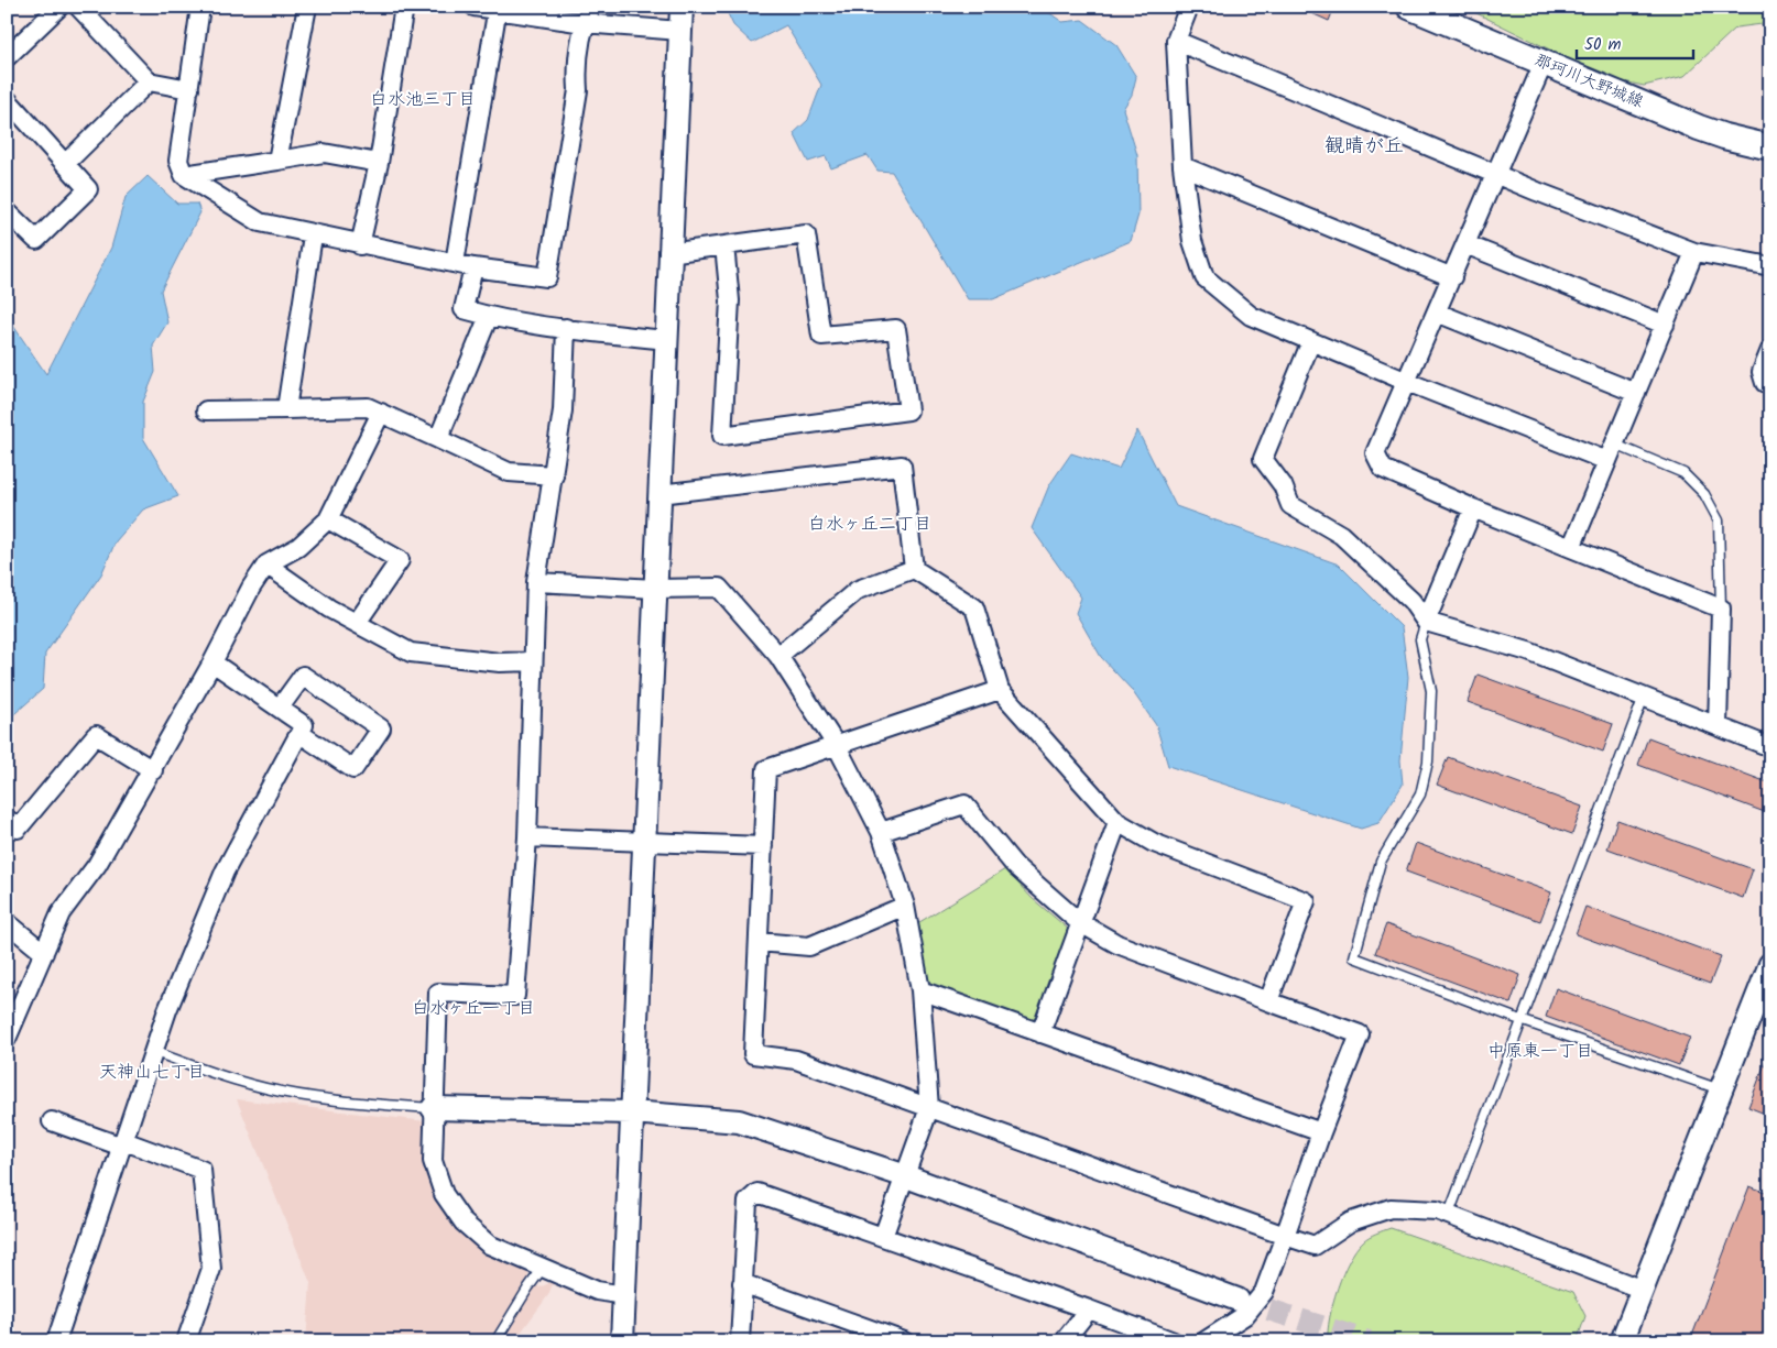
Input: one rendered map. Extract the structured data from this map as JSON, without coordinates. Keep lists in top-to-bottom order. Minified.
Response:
{"streets":{"main road":["那珂川大野城線"]},"districts":["白水池三丁目","観晴が丘","白水ヶ丘二丁目","白水ヶ丘一丁目","中原東一丁目","天神山七丁目"],"scale_bar":"50 m"}
